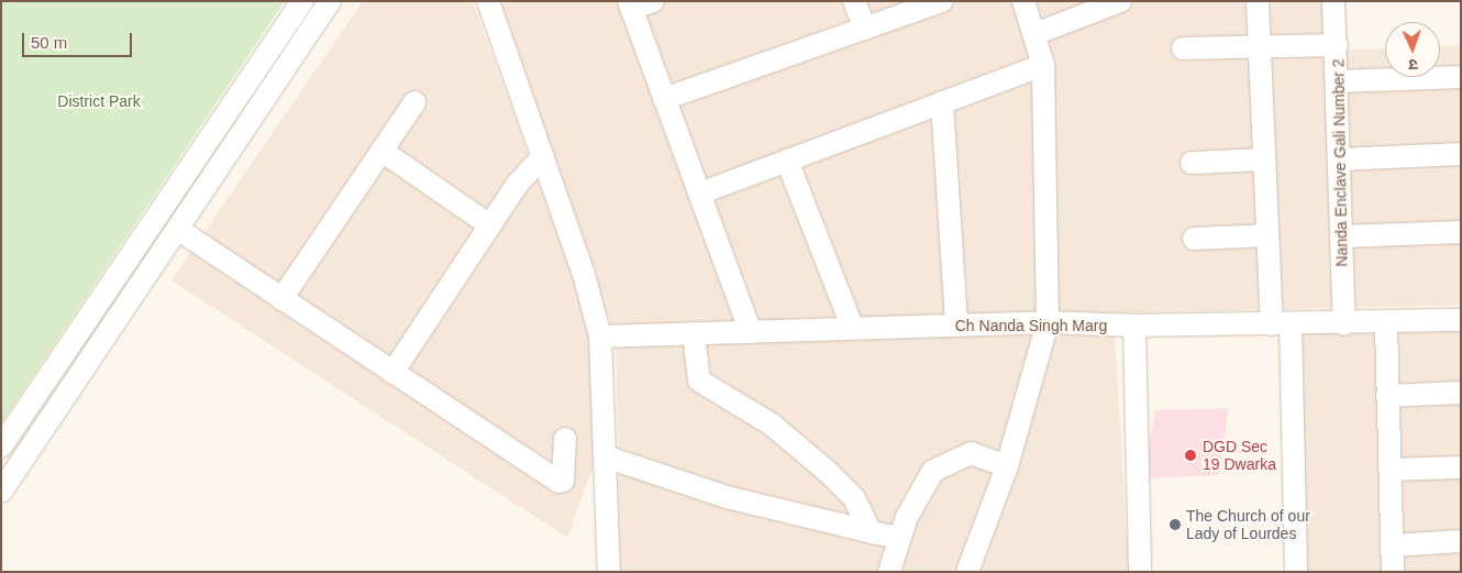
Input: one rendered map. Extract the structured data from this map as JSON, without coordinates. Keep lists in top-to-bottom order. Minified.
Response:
{"streets":{"street":["Nanda Enclave Gali Number 2","Ch Nanda Singh Marg"]},"crossings":[["Nanda Enclave Gali Number 2","Ch Nanda Singh Marg"]],"parks":["District Park"],"places":["DGD Sec 19 Dwarka","The Church of our Lady of Lourdes"],"scale_bar":"50 m","north":"bottom"}
